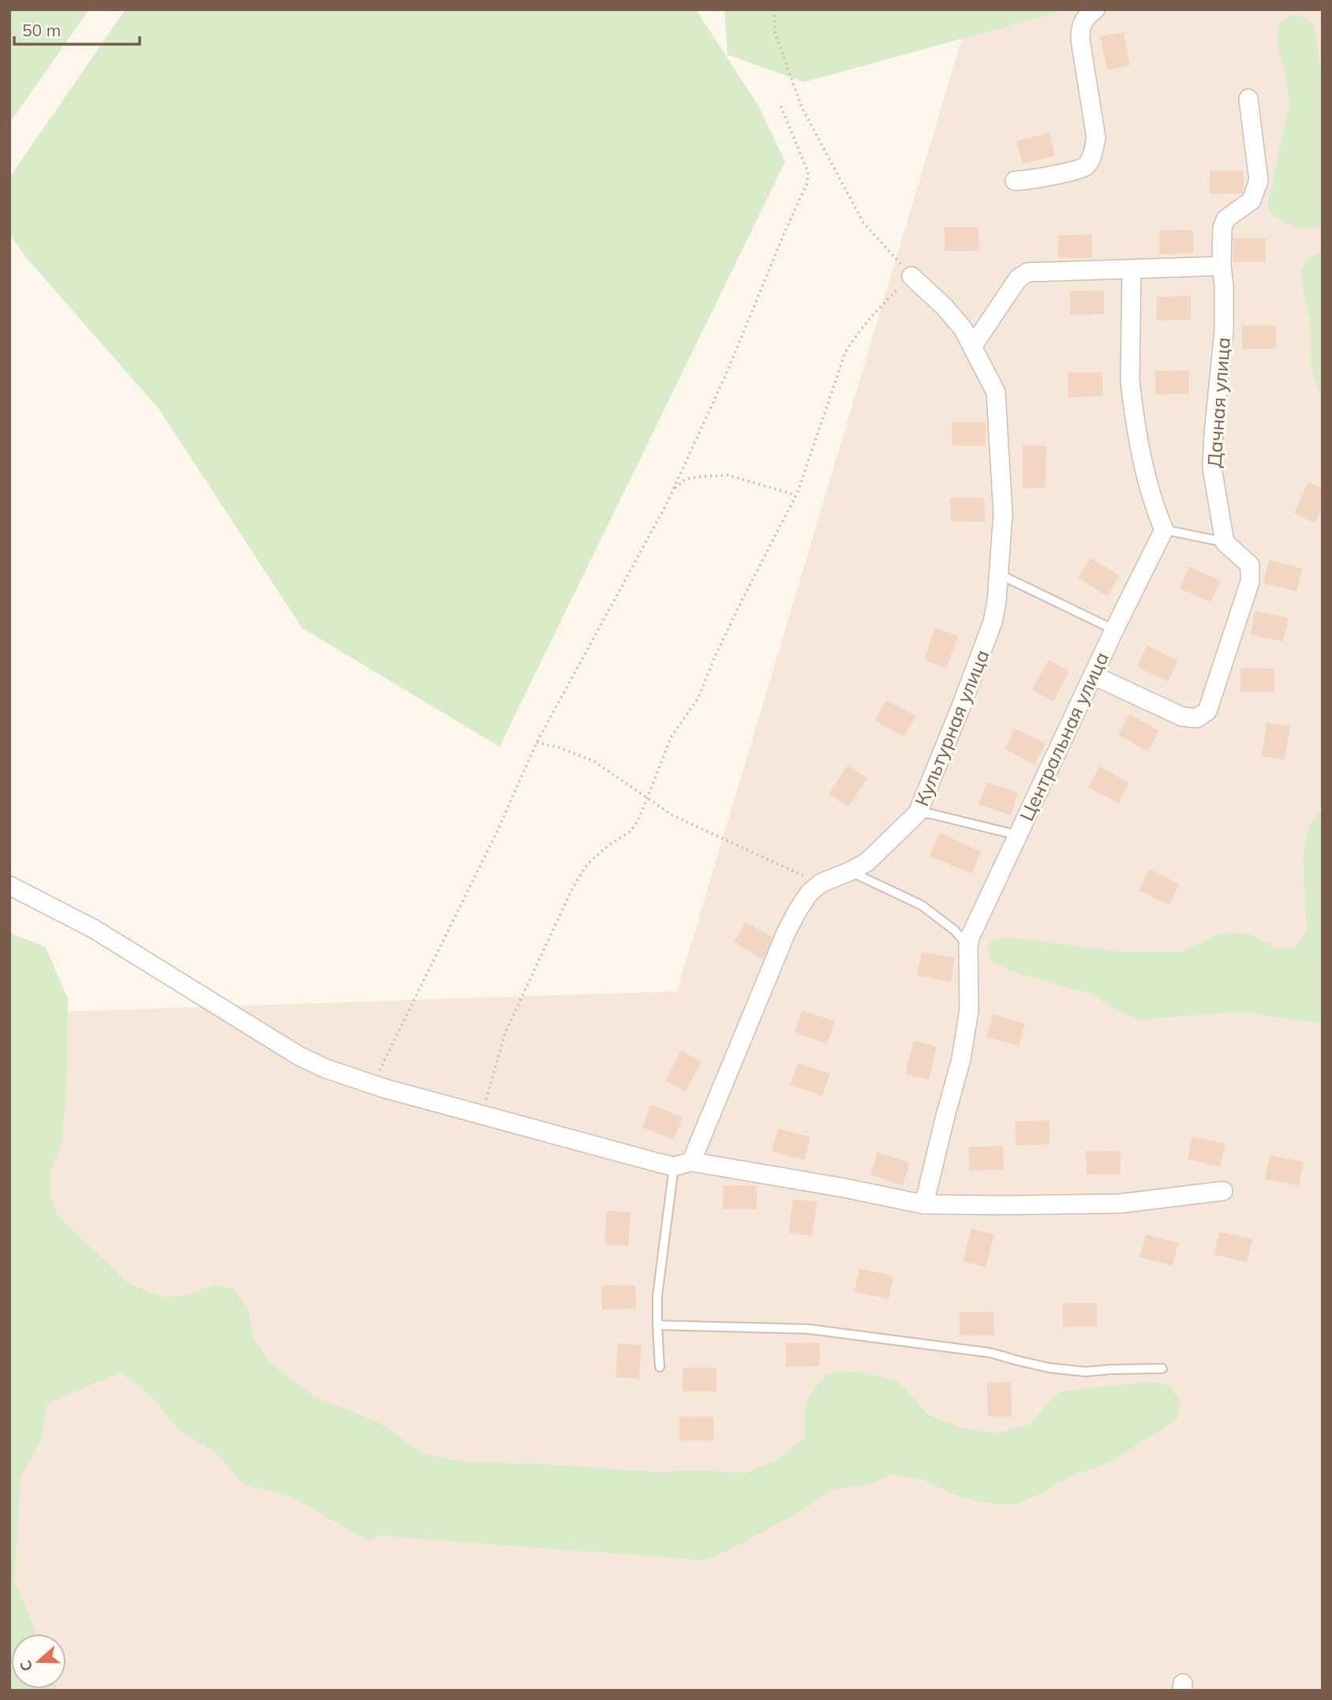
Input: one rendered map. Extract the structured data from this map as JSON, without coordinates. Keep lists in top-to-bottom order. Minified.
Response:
{"streets":{"street":["Дачная улица","Культурная улица","Центральная улица"]},"scale_bar":"50 m","north":"left"}
